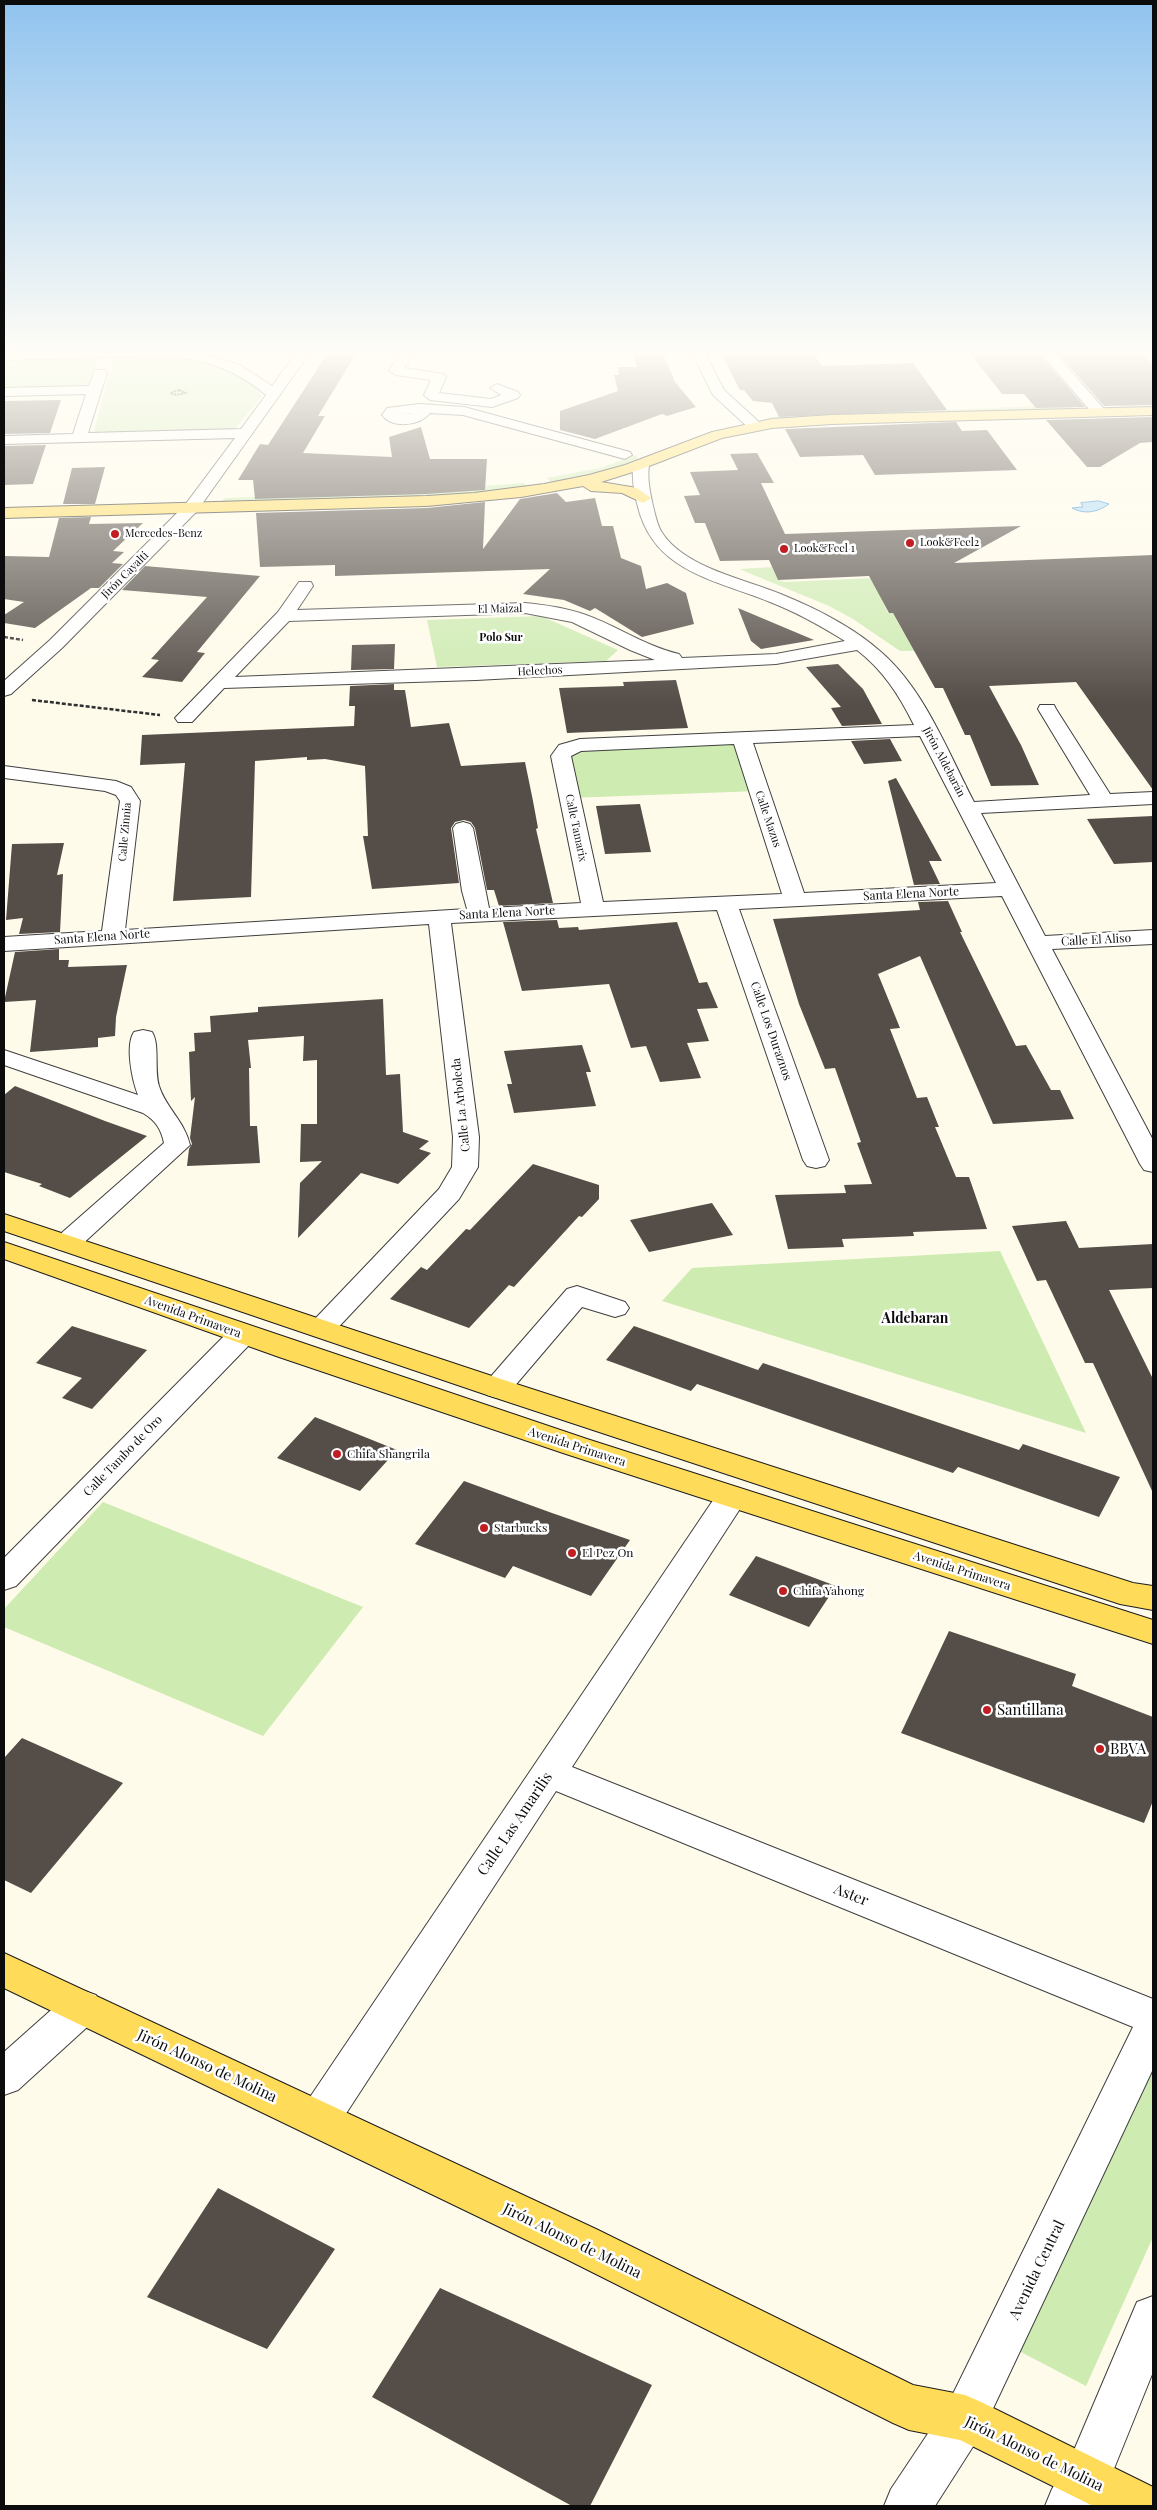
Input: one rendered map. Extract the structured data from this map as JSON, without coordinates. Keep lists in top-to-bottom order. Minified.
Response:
{"streets":{"main road":["Avenida Primavera","Jirón Alonso de Molina"],"street":["Jirón Cayalti","El Maizal","Helechos","Jirón Aldebarán","Calle Mazus","Calle Tamarix","Calle Zinnia","Santa Elena Norte","Calle El Aliso","Calle Los Duraznos","Calle La Arboleda","Calle Tambo de Oro","Calle Las Amarilis","Aster","Avenida Central"]},"crossings":[["El Maizal","Helechos"],["Helechos","Jirón Aldebarán"],["Jirón Aldebarán","Santa Elena Norte"],["Jirón Aldebarán","Calle El Aliso"],["Calle Mazus","Calle Tamarix"],["Calle Mazus","Santa Elena Norte"],["Calle Tamarix","Santa Elena Norte"],["Calle Zinnia","Santa Elena Norte"],["Santa Elena Norte","Calle Los Duraznos"],["Santa Elena Norte","Calle La Arboleda"],["Avenida Primavera","Calle Tambo de Oro"],["Avenida Primavera","Calle Las Amarilis"],["Calle Las Amarilis","Aster"],["Calle Las Amarilis","Jirón Alonso de Molina"],["Jirón Alonso de Molina","Avenida Central"]],"districts":["Polo Sur","Aldebaran"],"places":["Mercedes-Benz","Look&Feel2","Look&Feel 1","Chifa Shangrila","Starbucks","El Pez On","Chifa Yahong","Santillana","BBVA"]}
